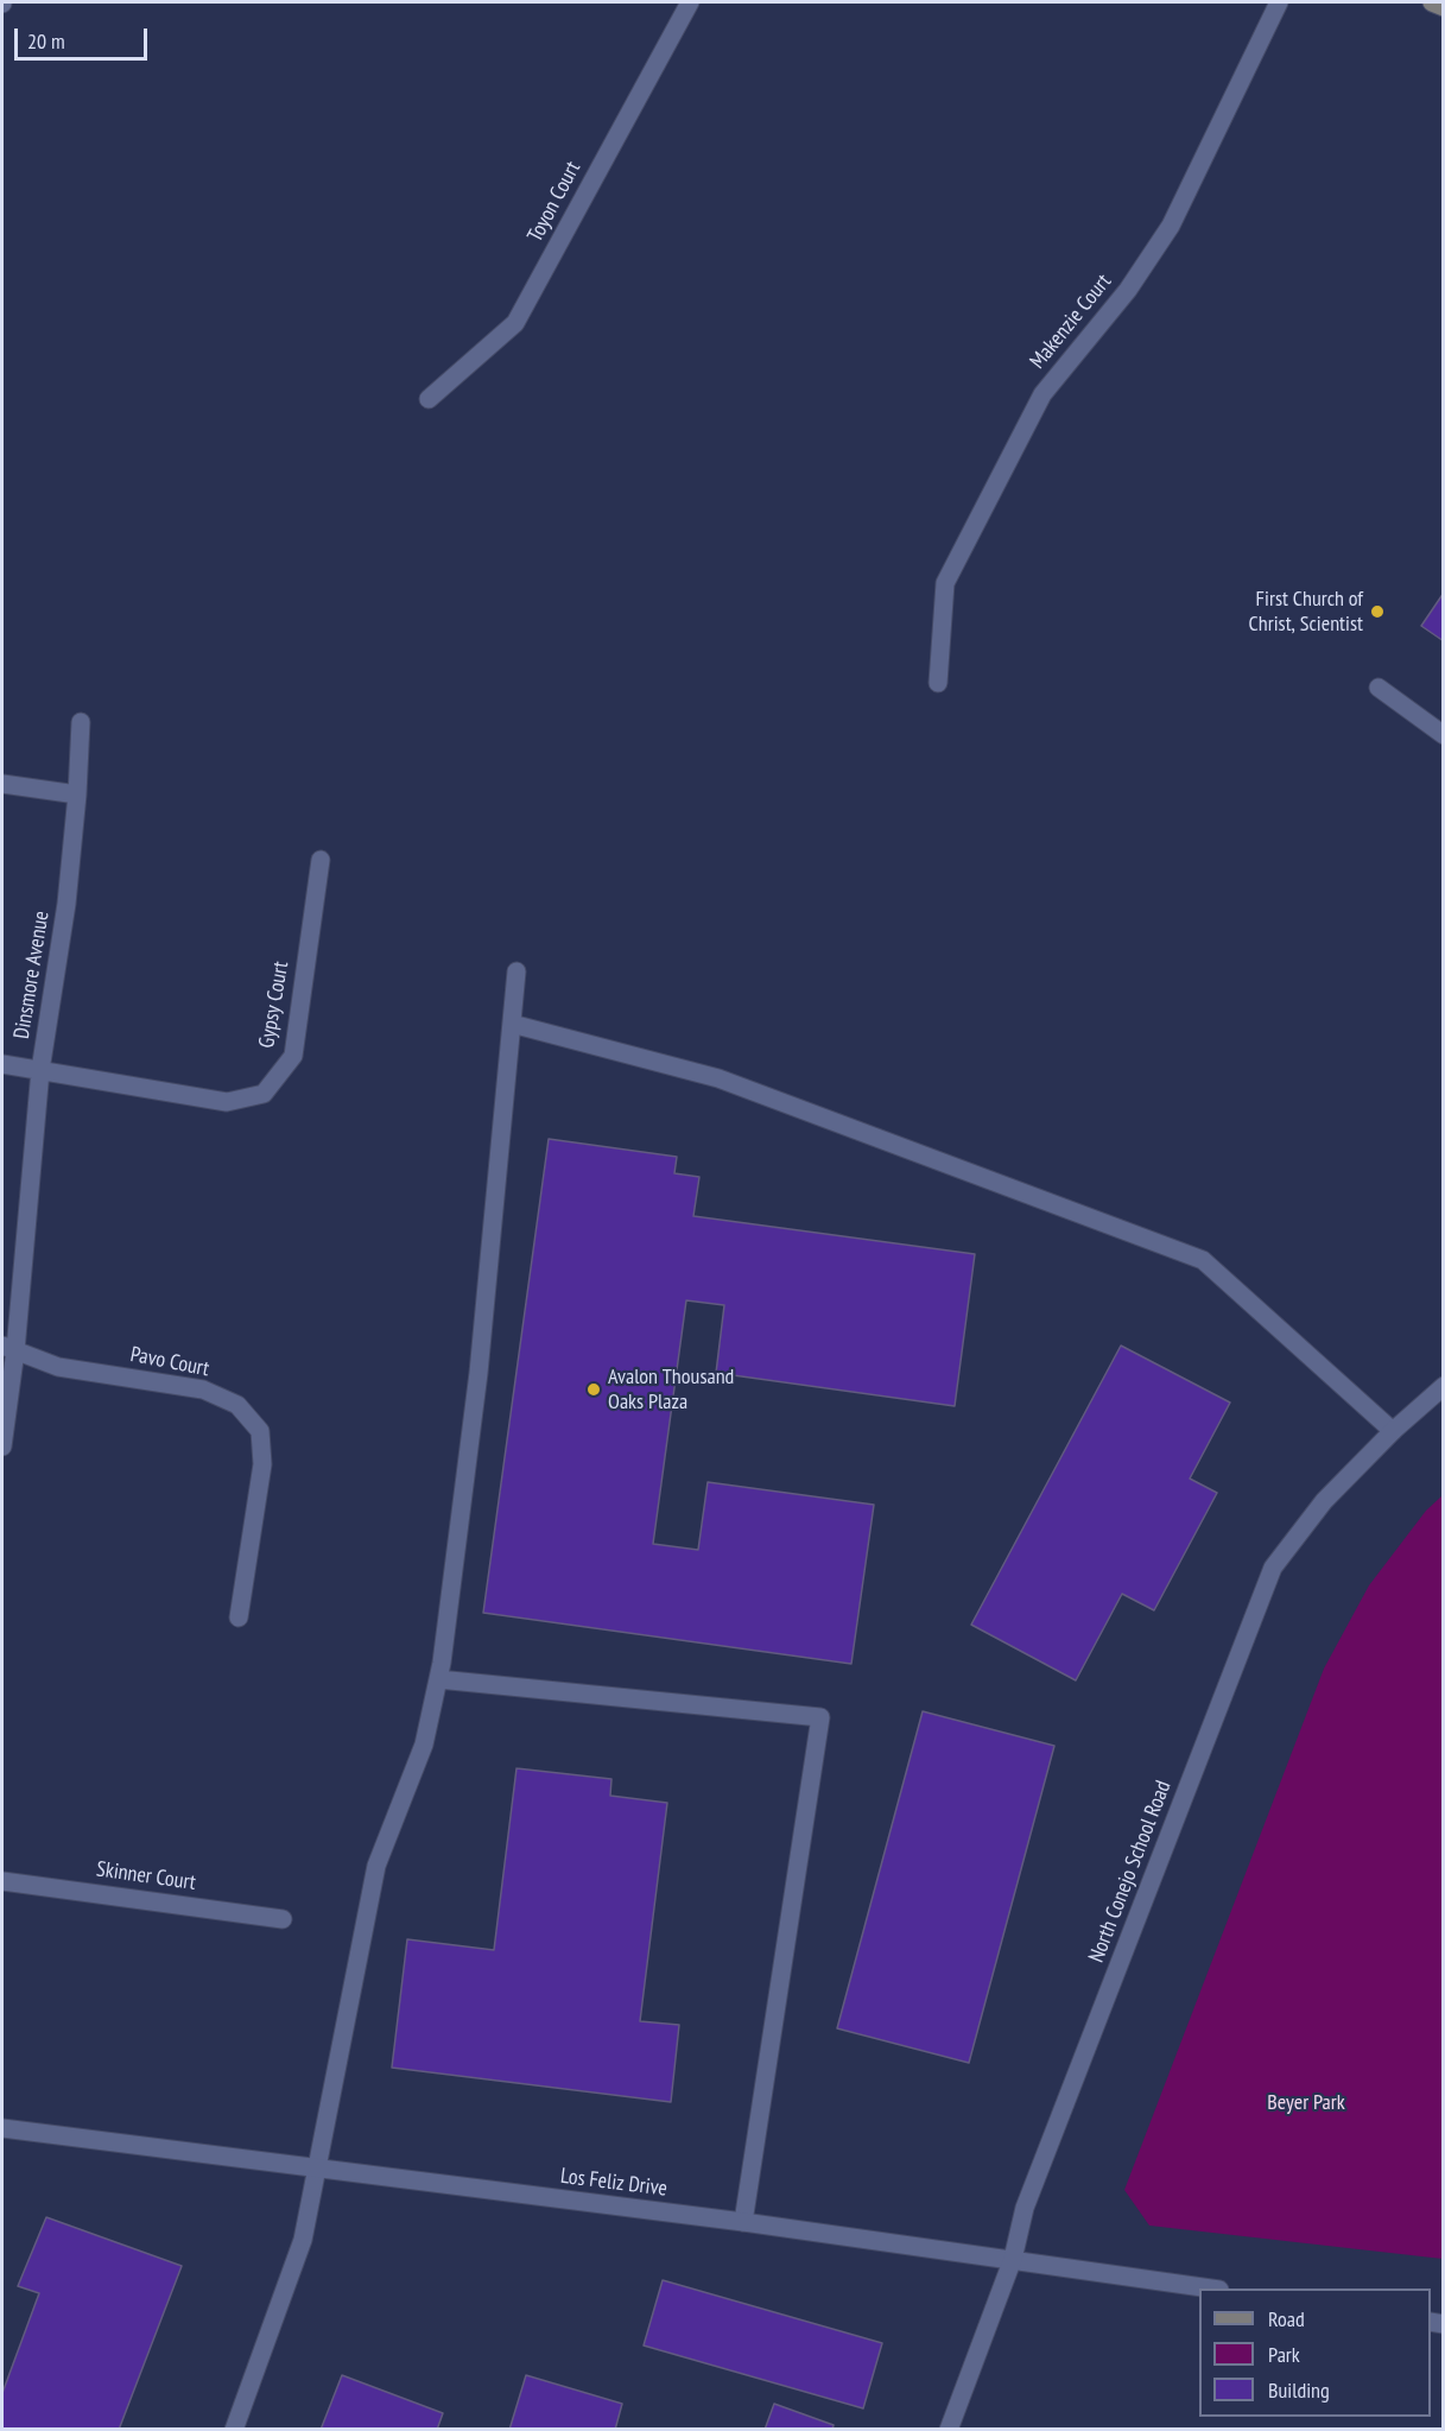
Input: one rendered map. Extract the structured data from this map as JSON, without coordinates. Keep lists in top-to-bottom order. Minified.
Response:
{"streets":{"street":["Toyon Court","Makenzie Court","Dinsmore Avenue","Gypsy Court","Pavo Court","North Conejo School Road","Skinner Court","Los Feliz Drive"]},"crossings":[["Dinsmore Avenue","Gypsy Court"],["Dinsmore Avenue","Pavo Court"],["North Conejo School Road","Los Feliz Drive"]],"parks":["Beyer Park"],"places":["First Church of Christ, Scientist","Avalon Thousand Oaks Plaza"],"legend":["Road","Park","Building"],"scale_bar":"20 m"}
